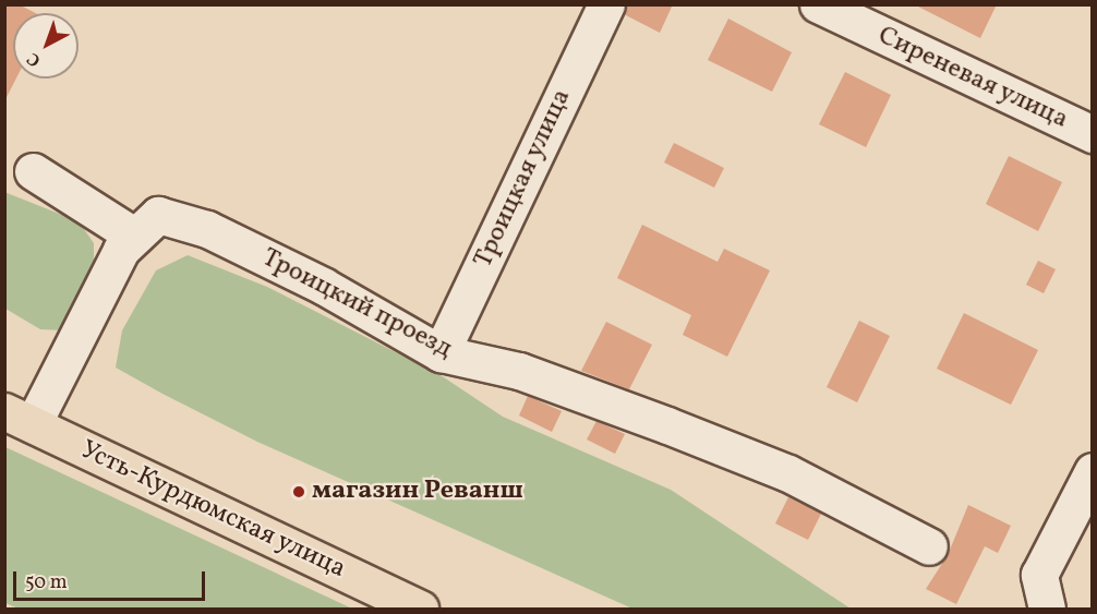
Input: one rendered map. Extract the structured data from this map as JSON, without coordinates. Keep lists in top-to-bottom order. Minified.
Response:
{"streets":{"main road":["Усть-Курдюмская улица"],"street":["Сиреневая улица","Троицкая улица","Троицкий проезд"]},"crossings":[["Троицкая улица","Троицкий проезд"],["Троицкий проезд","Усть-Курдюмская улица"]],"places":["магазин Реванш"],"scale_bar":"50 m","north":"bottom left"}
